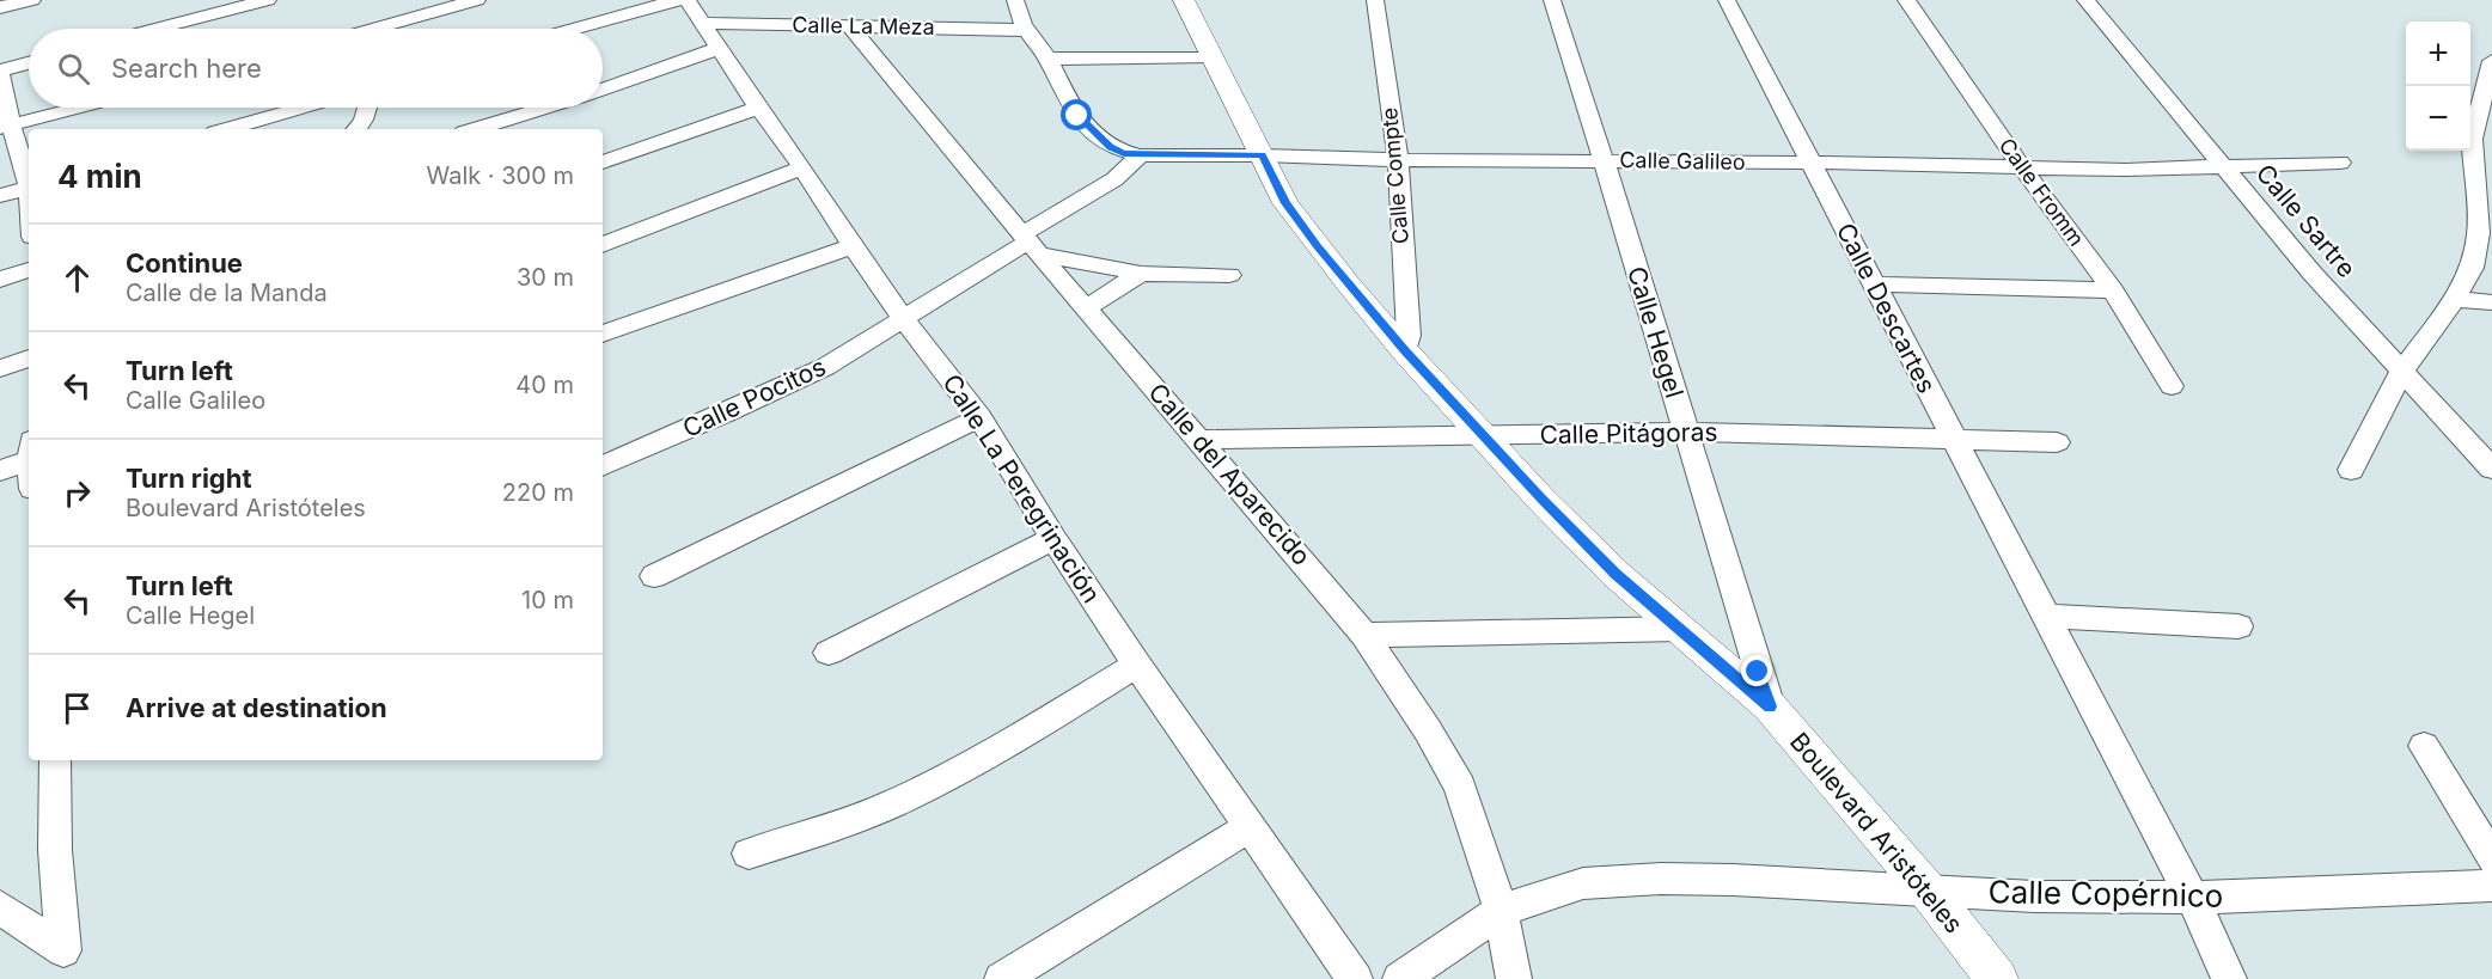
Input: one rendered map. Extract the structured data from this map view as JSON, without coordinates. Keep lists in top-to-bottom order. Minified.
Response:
{"streets":{"street":["Calle La Meza","Calle Galileo","Calle Compte","Calle Fromm","Calle Sartre","Calle Descartes","Calle Hegel","Calle Pocitos","Calle Pitágoras","Calle del Aparecido","Calle La Peregrinación","Boulevard Aristóteles","Calle Copérnico"]},"crossings":[["Calle La Meza","Calle Galileo"],["Calle La Meza","Calle del Aparecido"],["Calle La Meza","Calle La Peregrinación"],["Calle Galileo","Calle Compte"],["Calle Galileo","Calle Fromm"],["Calle Galileo","Calle Sartre"],["Calle Galileo","Calle Descartes"],["Calle Galileo","Calle Hegel"],["Calle Galileo","Calle Pocitos"],["Calle Galileo","Boulevard Aristóteles"],["Calle Compte","Boulevard Aristóteles"],["Calle Descartes","Calle Pitágoras"],["Calle Descartes","Calle Copérnico"],["Calle Hegel","Calle Pitágoras"],["Calle Hegel","Boulevard Aristóteles"],["Calle Pocitos","Calle del Aparecido"],["Calle Pocitos","Calle La Peregrinación"],["Calle Pitágoras","Calle del Aparecido"],["Calle Pitágoras","Boulevard Aristóteles"],["Calle del Aparecido","Calle Copérnico"],["Boulevard Aristóteles","Calle Copérnico"]],"page":{"map_buttons":["+","−"],"search":"Search here","heading":["4 min","Walk · 300 m"],"list":[["Continue","Calle de la Manda","30 m"],["Turn left","Calle Galileo","40 m"],["Turn right","Boulevard Aristóteles","220 m"],["Turn left","Calle Hegel","10 m"],"Arrive at destination"]}}
